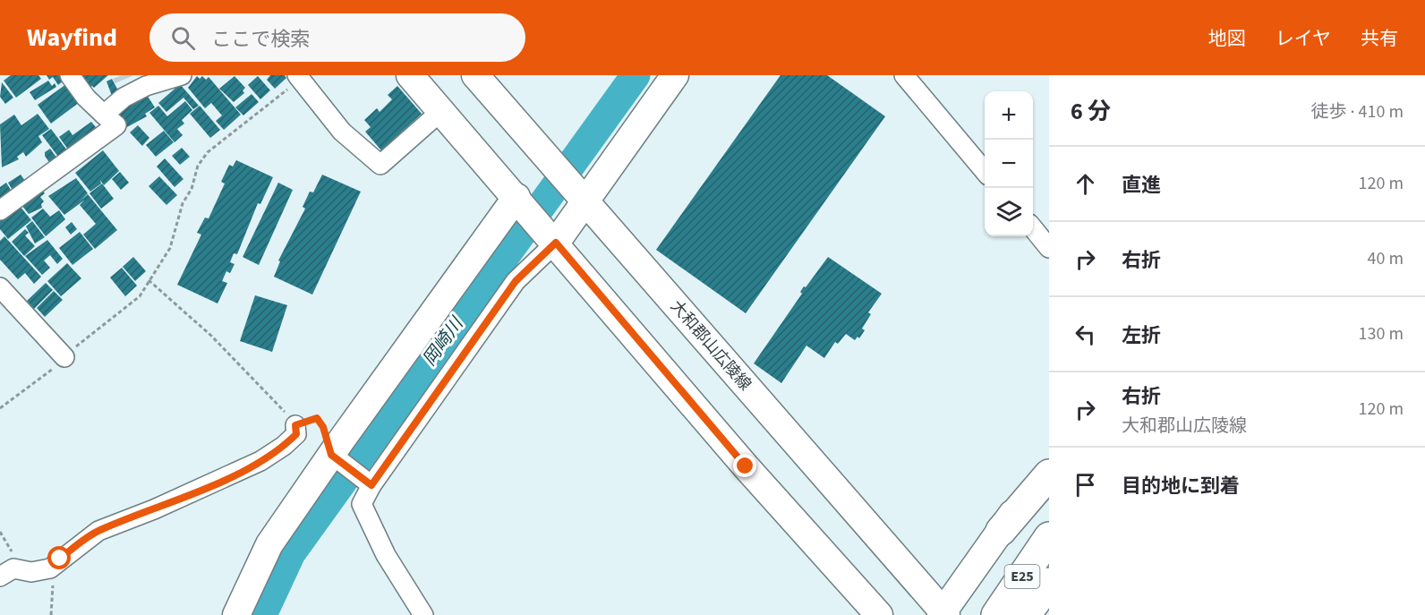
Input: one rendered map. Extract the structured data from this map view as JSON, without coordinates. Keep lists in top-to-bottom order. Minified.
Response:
{"streets":{"highway":["E25"],"main road":["大和郡山広陵線"]},"water":["岡崎川"],"page":{"header":"Wayfind","search":"ここで検索","nav":["地図","レイヤ","共有"],"heading":["6 分","徒歩 · 410 m"],"map_buttons":["+","−"],"list":[["直進","120 m"],["右折","40 m"],["左折","130 m"],["右折","大和郡山広陵線","120 m"],"目的地に到着"]}}
